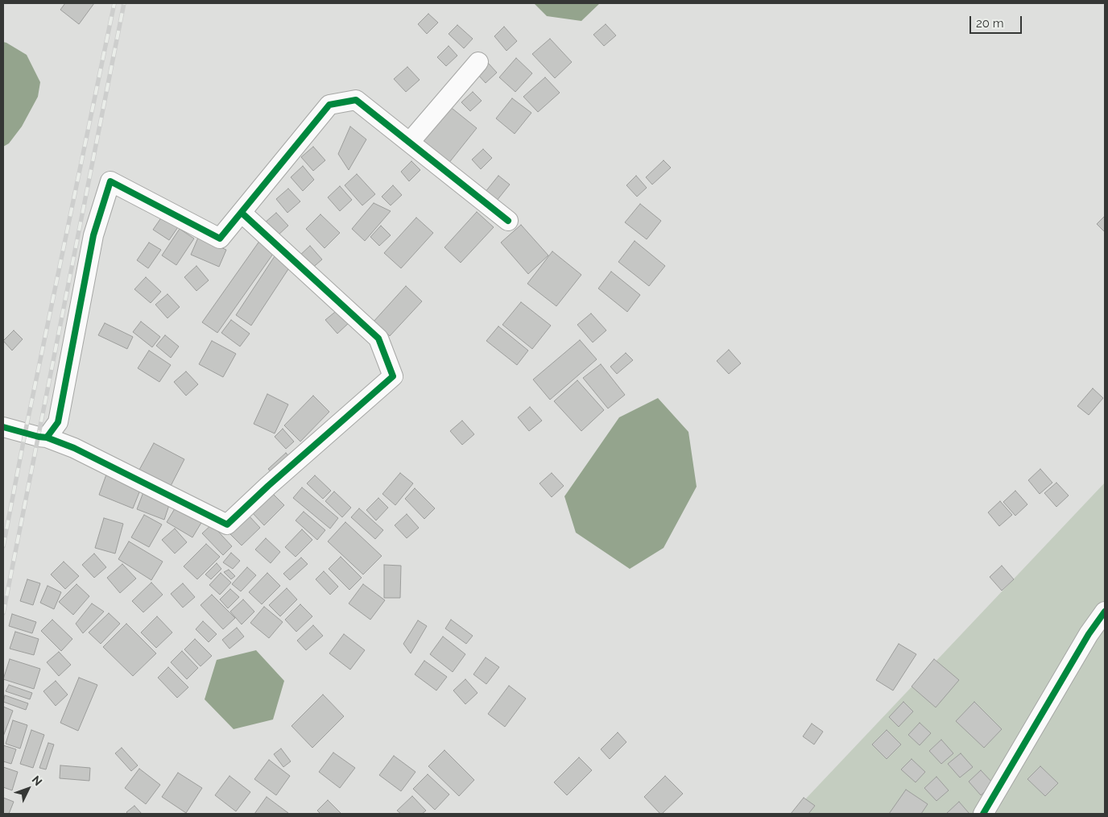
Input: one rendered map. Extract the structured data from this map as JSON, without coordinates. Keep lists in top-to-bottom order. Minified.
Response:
{"scale_bar":"20 m","north":"top right"}
